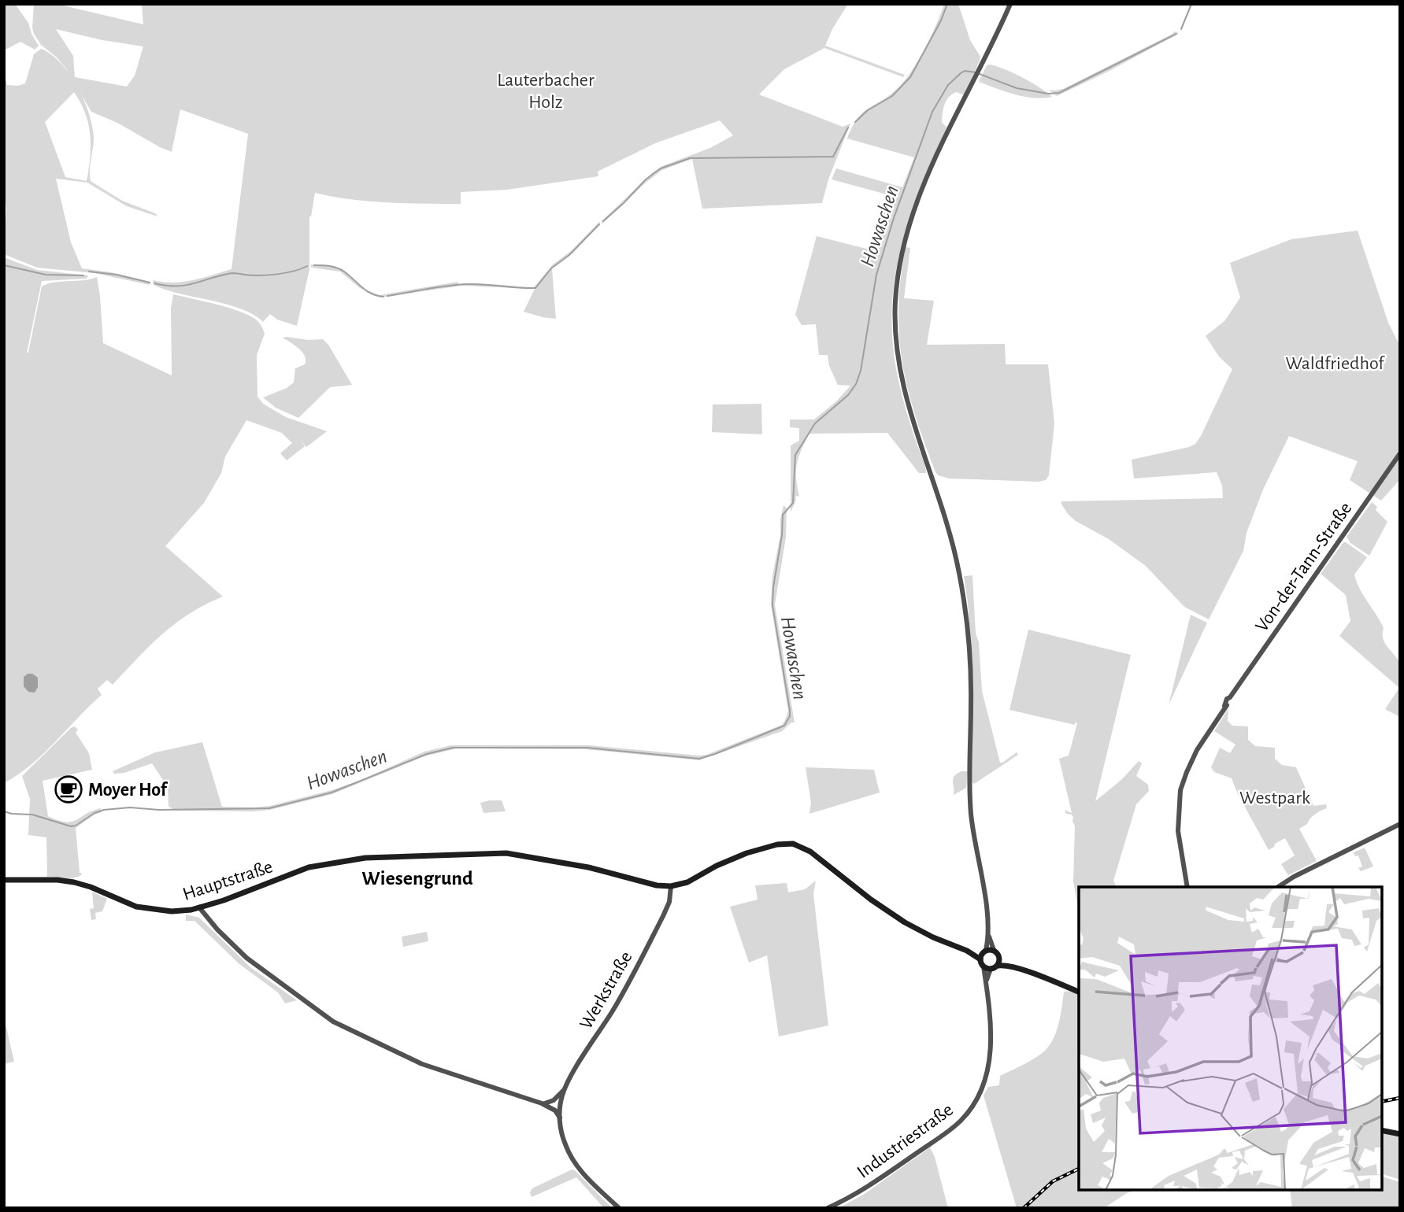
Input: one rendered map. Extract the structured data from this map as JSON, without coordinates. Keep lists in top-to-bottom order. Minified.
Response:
{"streets":{"main road":["Hauptstraße"],"street":["Von-der-Tann-Straße","Werkstraße","Industriestraße"]},"crossings":[["Hauptstraße","Werkstraße"]],"districts":["Wiesengrund"],"water":["Howaschen"],"parks":["Lauterbacher Holz","Waldfriedhof","Westpark"],"places":{"cafe":["Moyer Hof"]}}
